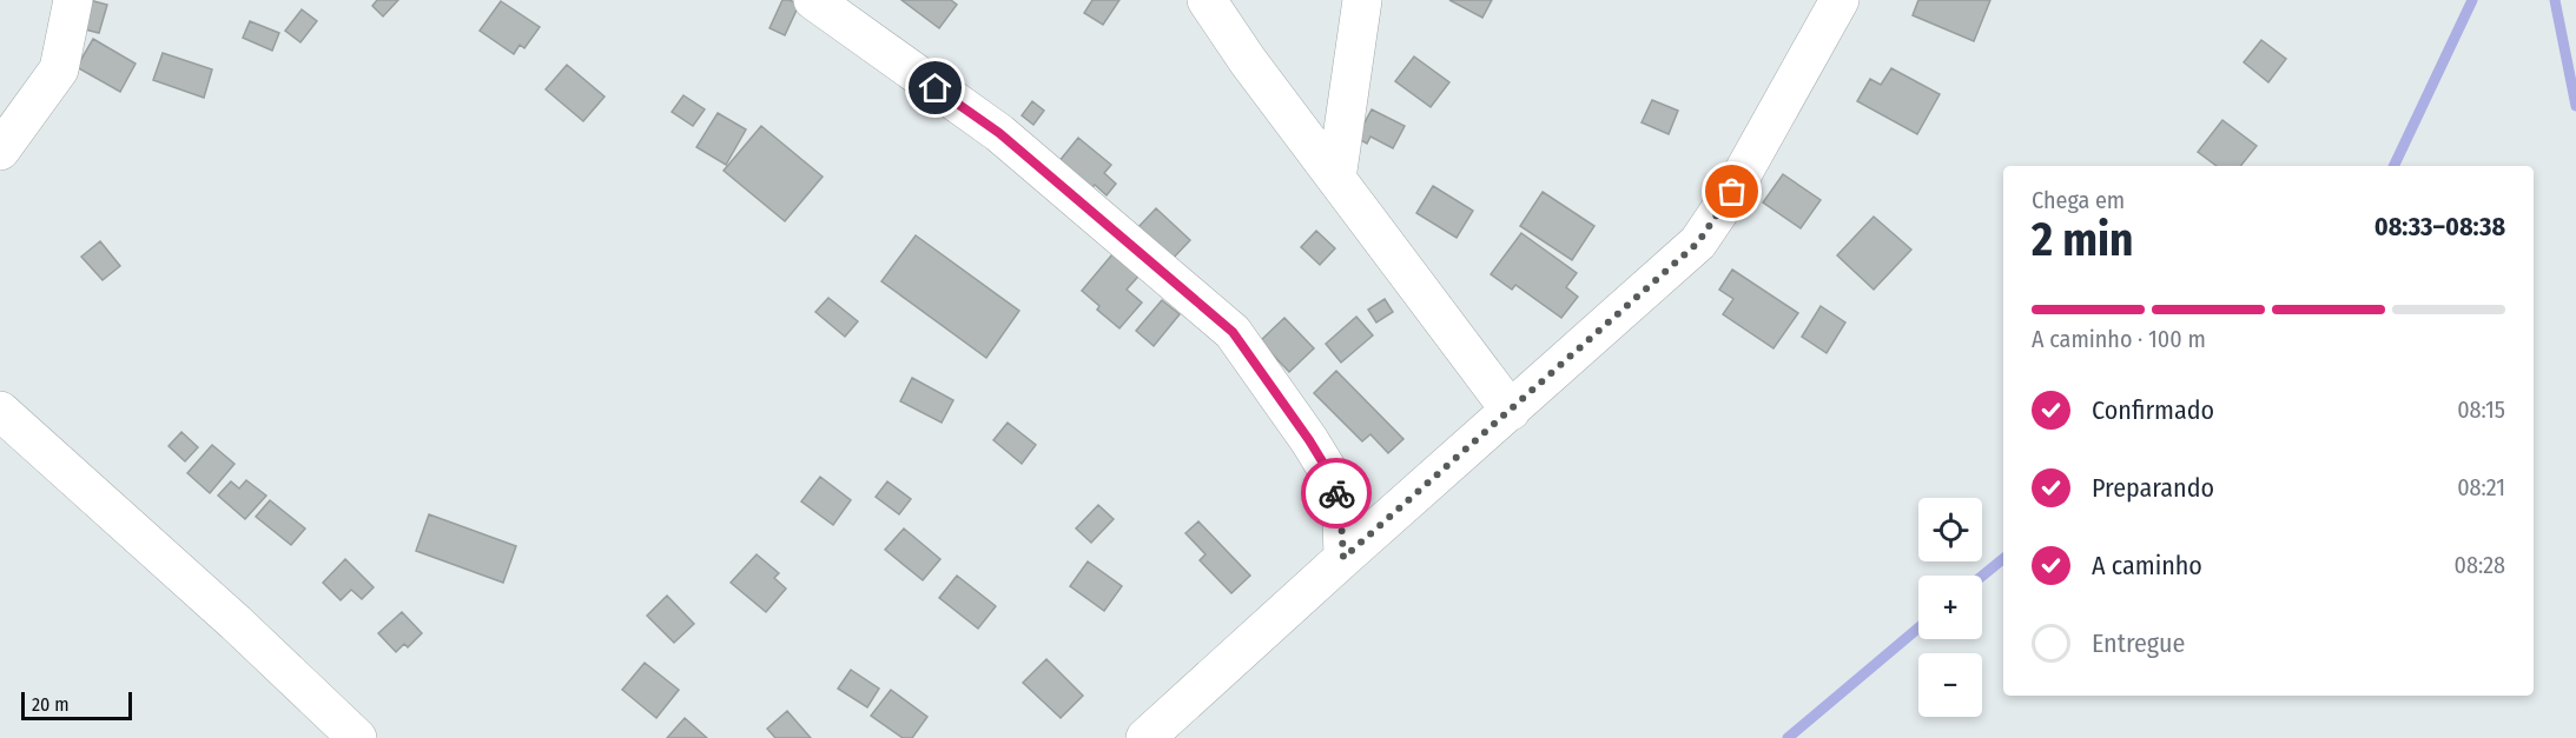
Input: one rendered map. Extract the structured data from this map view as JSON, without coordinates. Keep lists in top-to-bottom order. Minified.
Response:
{"scale_bar":"20 m","page":{"heading":["2 min","Chega em","08:33–08:38"],"bar":"A caminho · 100 m","list":[["Confirmado","08:15"],["Preparando","08:21"],["A caminho","08:28"],"Entregue"],"map_buttons":["+","−"],"scale":"20 m"}}
